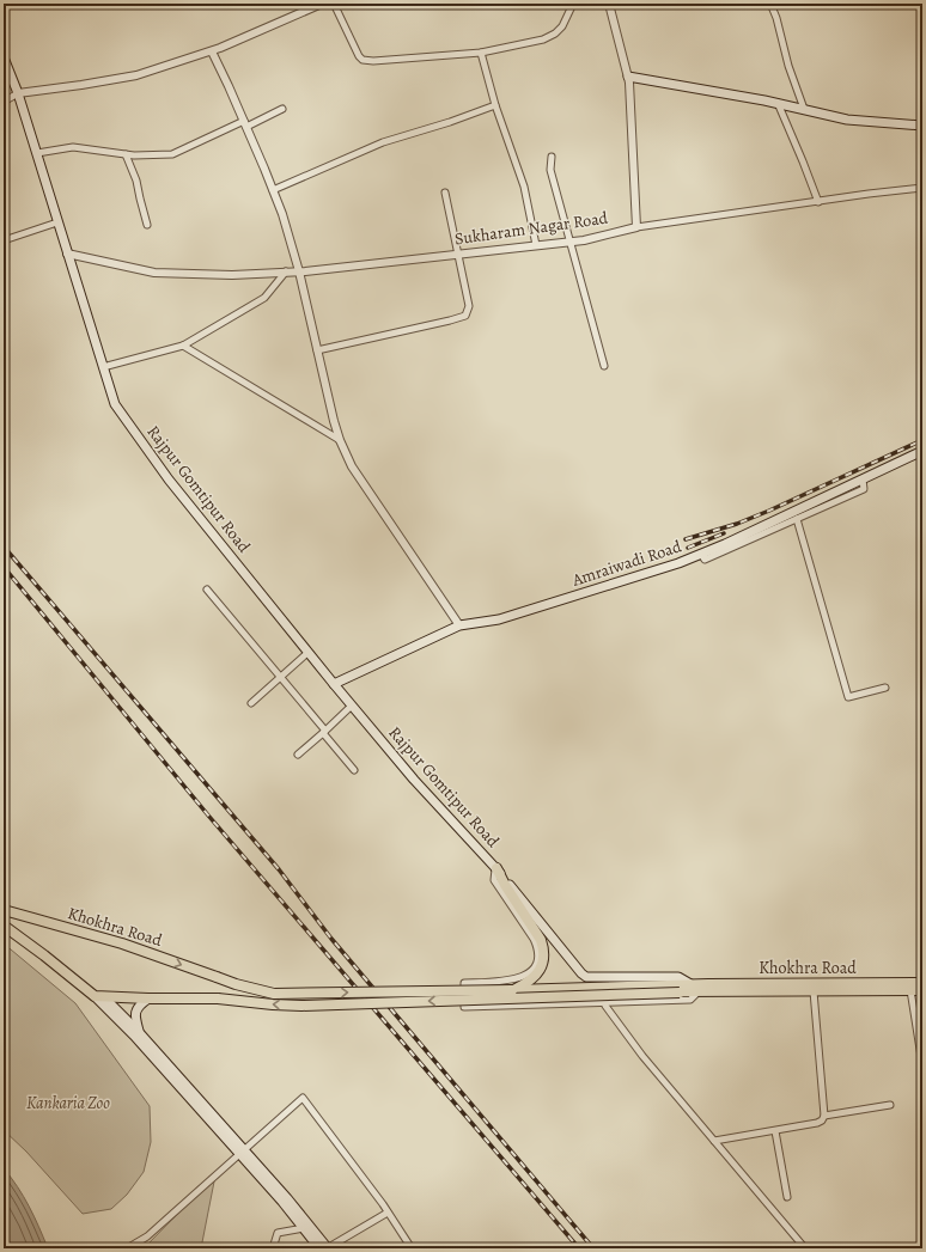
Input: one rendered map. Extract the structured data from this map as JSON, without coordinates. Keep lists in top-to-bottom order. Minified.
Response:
{"streets":{"main road":["Rajpur Gomtipur Road","Amraiwadi Road","Khokhra Road"],"street":["Sukharam Nagar Road"]},"crossings":[["Sukharam Nagar Road","Rajpur Gomtipur Road"],["Rajpur Gomtipur Road","Amraiwadi Road"],["Rajpur Gomtipur Road","Khokhra Road"]],"parks":["Kankaria Zoo"]}
